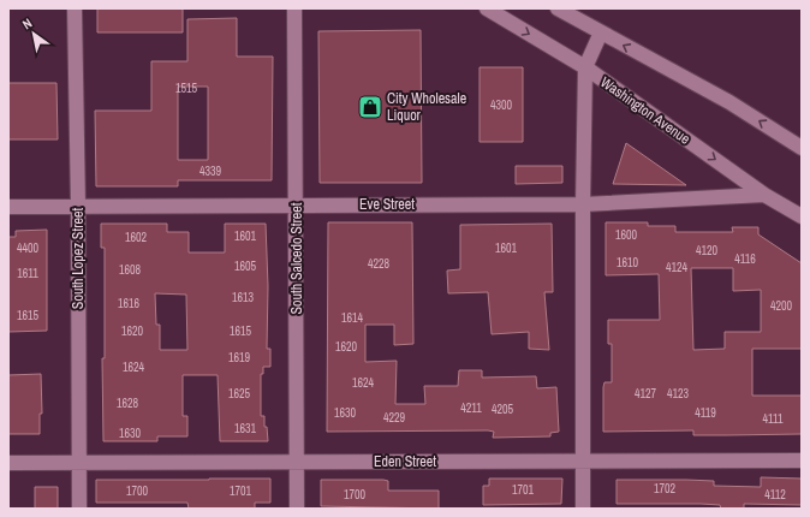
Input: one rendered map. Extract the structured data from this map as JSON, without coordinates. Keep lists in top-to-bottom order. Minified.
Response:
{"streets":{"street":["Washington Avenue","Eve Street","South Lopez Street","South Salcedo Street","Eden Street"]},"crossings":[["Washington Avenue","Eve Street"],["Eve Street","South Lopez Street"],["Eve Street","South Salcedo Street"],["South Lopez Street","Eden Street"],["South Salcedo Street","Eden Street"]],"places":{"shop":["City Wholesale Liquor"]},"house_numbers":["1515","4300","4339","1600","1601","1602","4400","1601","4120","4116","1610","4228","1605","4124","1608","1611","1613","1616","4200","1615","1614","1620","1615","1620","1619","1624","1624","1625","4127","4123","1628","4211","4205","1630","4119","4229","4111","1631","1630","1702","1701","1700","1701","1700","4112"],"north":"top left"}
